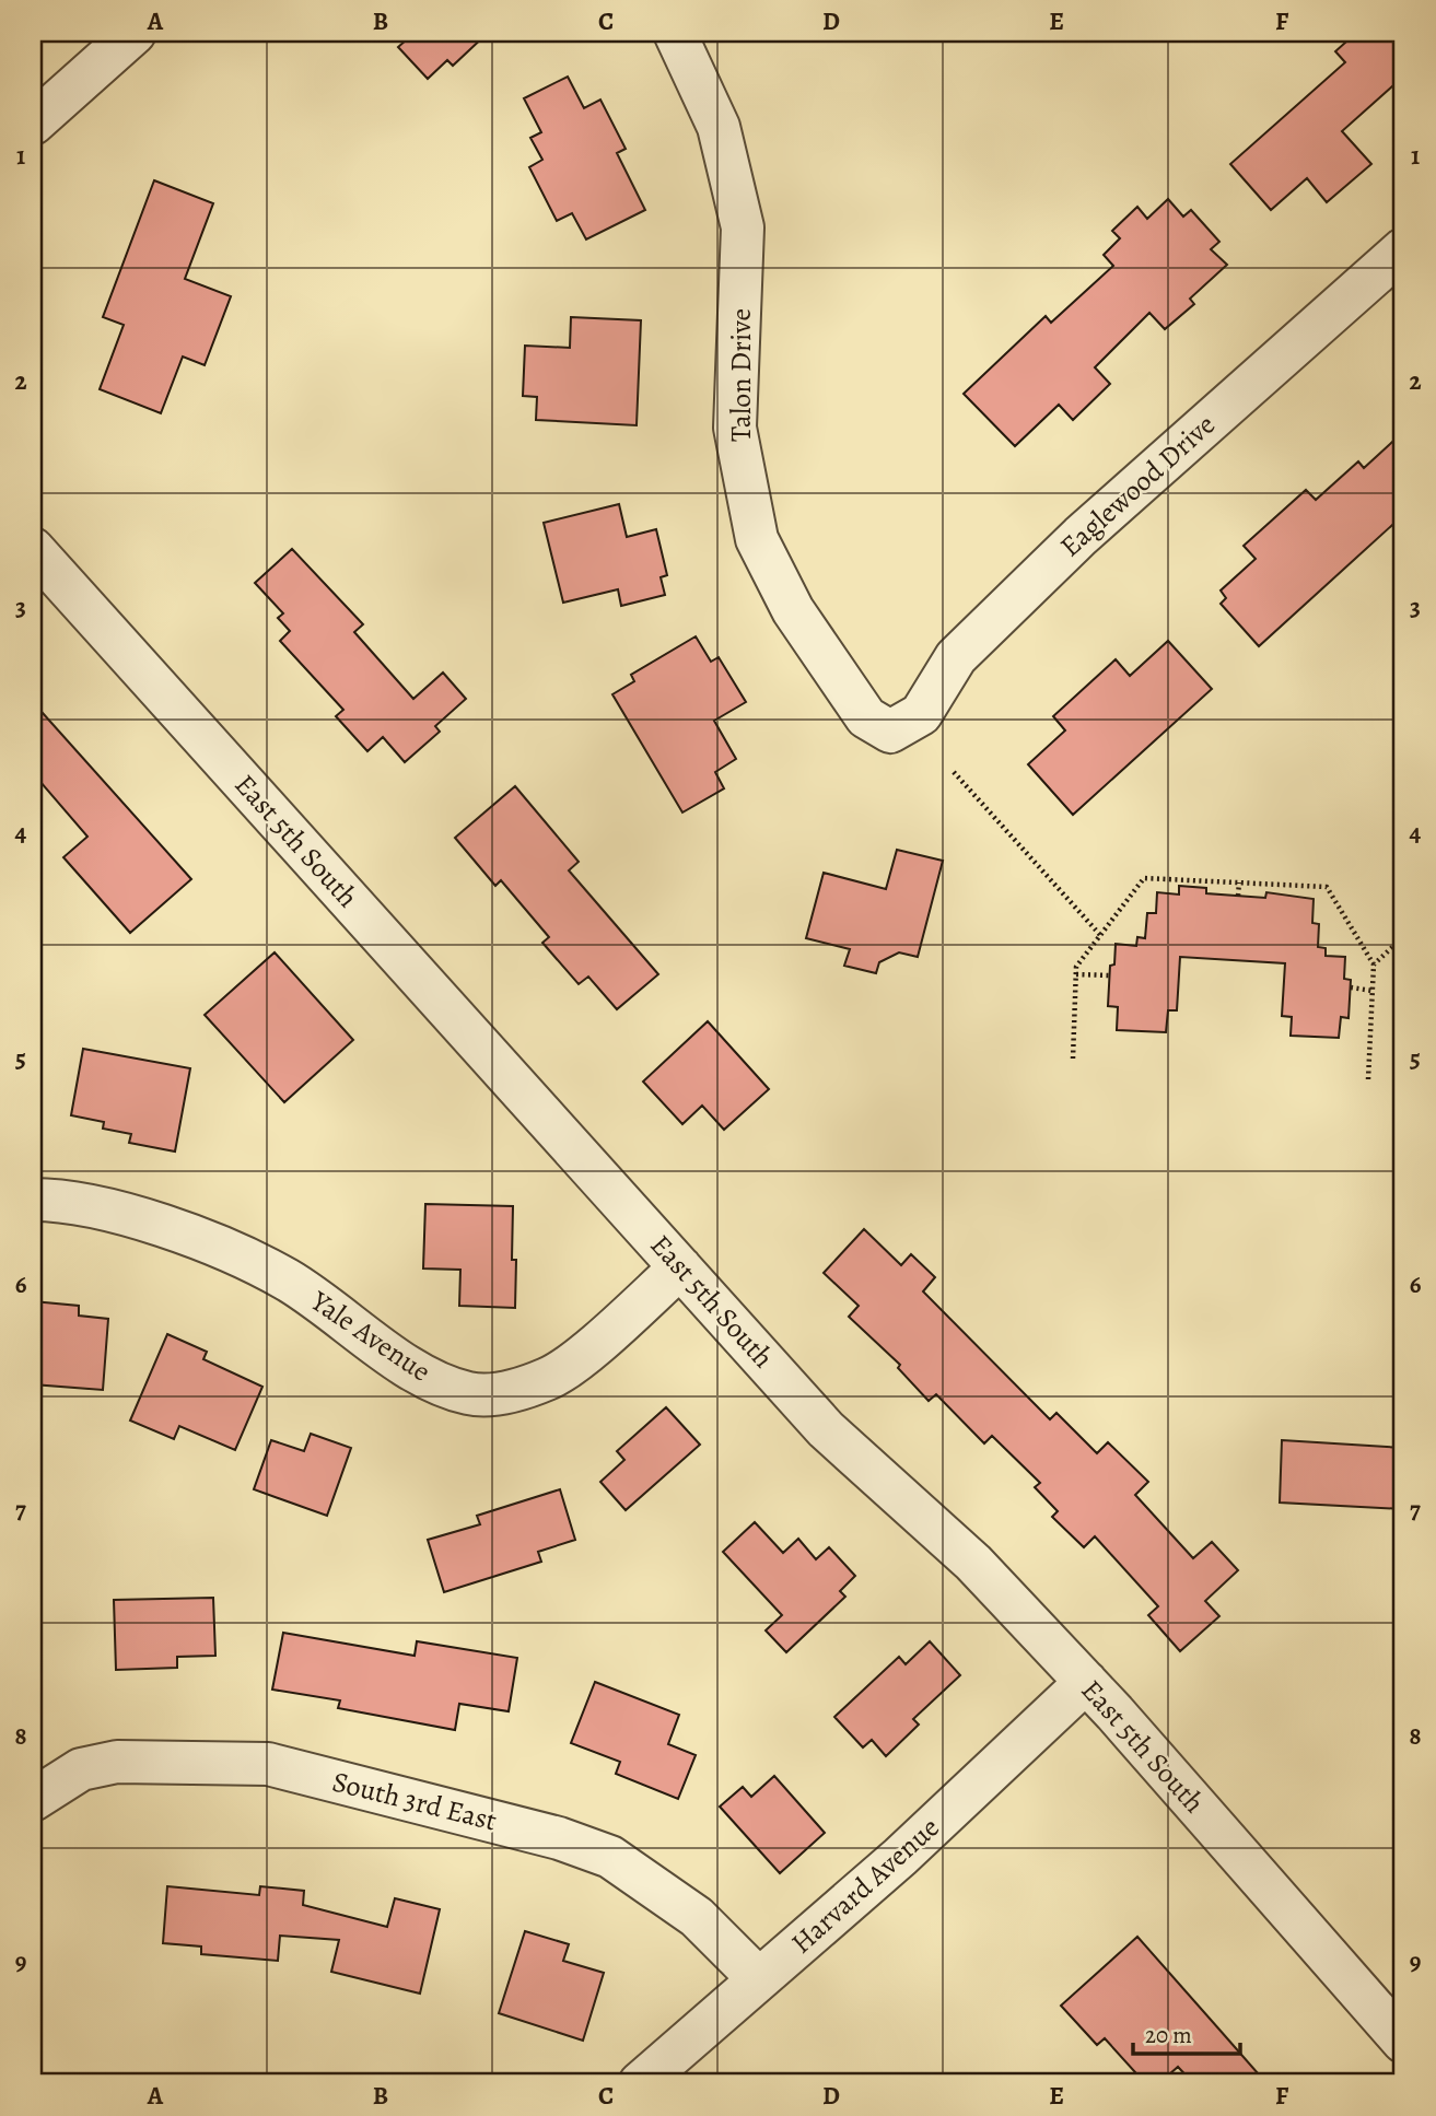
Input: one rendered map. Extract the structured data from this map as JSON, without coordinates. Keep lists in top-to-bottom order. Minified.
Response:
{"streets":{"street":["Talon Drive","Eaglewood Drive","East 5th South","Yale Avenue","South 3rd East","Harvard Avenue"]},"crossings":[["Talon Drive","Eaglewood Drive"],["East 5th South","Yale Avenue"],["East 5th South","Harvard Avenue"],["South 3rd East","Harvard Avenue"]],"scale_bar":"20 m","grid":{"columns":["A","B","C","D","E","F"],"rows":["1","2","3","4","5","6","7","8","9"]}}
